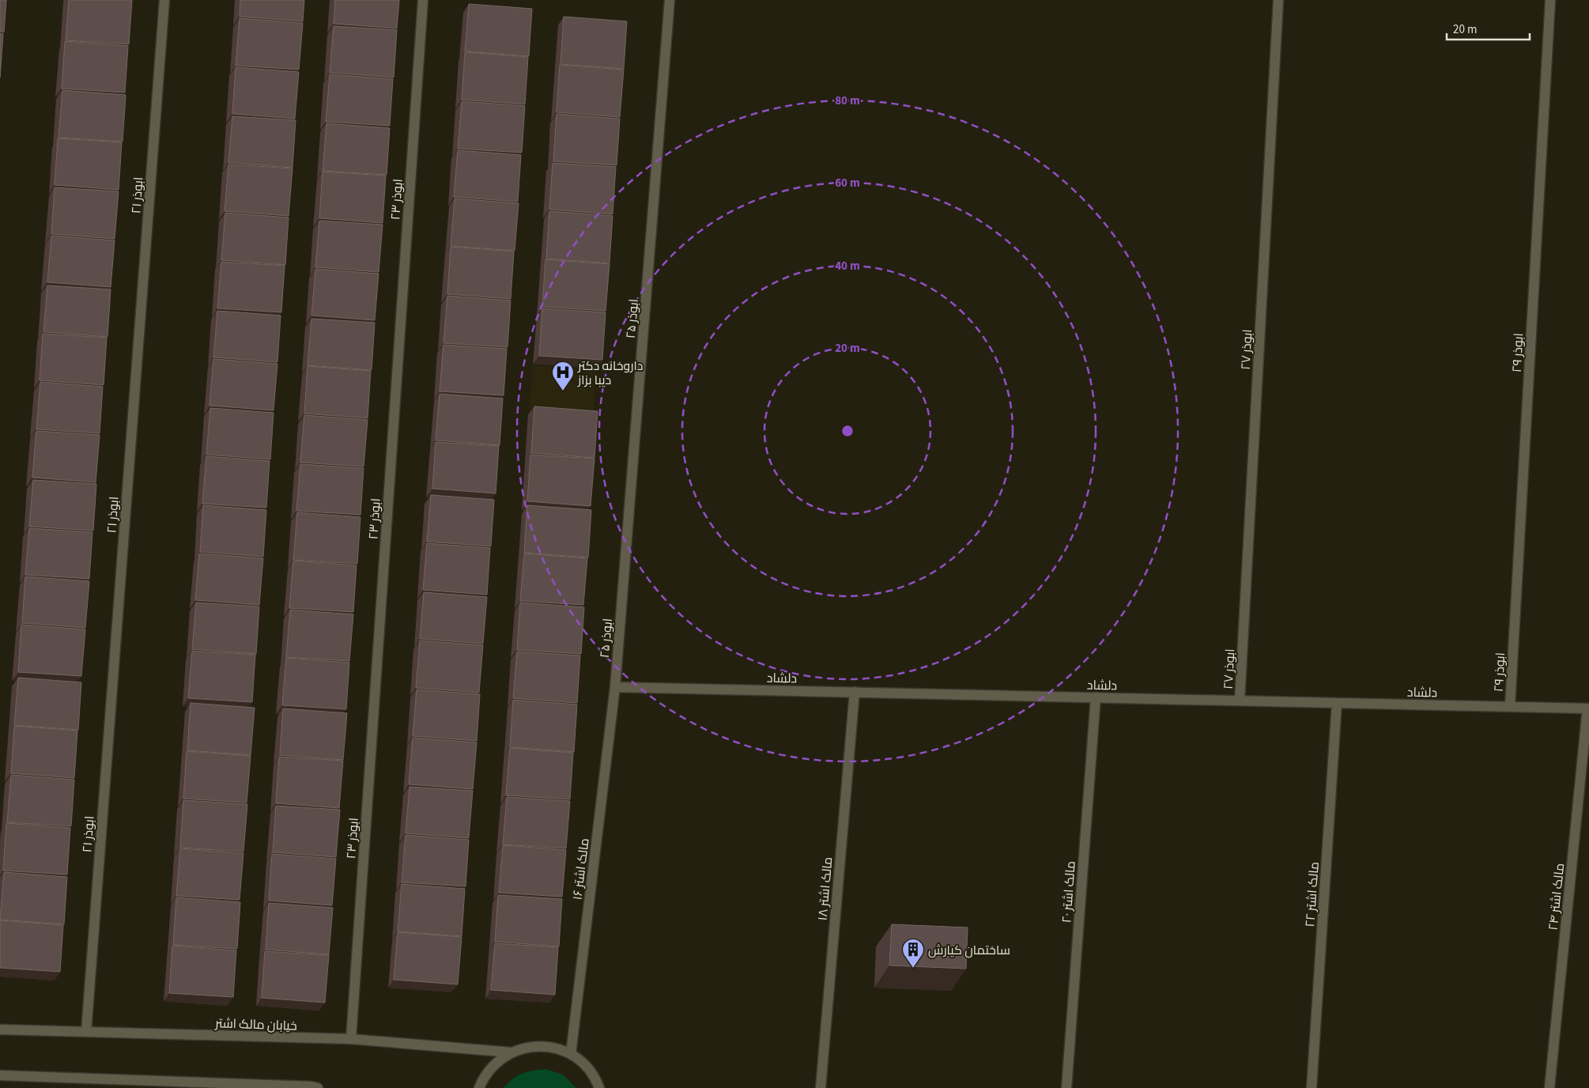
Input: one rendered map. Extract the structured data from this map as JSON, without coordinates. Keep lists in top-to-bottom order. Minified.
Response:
{"streets":{"street":["ابوذر ۲۱","ابوذر ۲۳","ابوذر ۲۵","ابوذر ۲۷","ابوذر ۲۹","دلشاد","مالک اشتر ۱۶","مالک اشتر ۱۸","مالک اشتر ۲۰","مالک اشتر ۲۲","مالک اشتر ۲۴","خیابان مالک اشتر"]},"crossings":[["ابوذر ۲۱","خیابان مالک اشتر"],["ابوذر ۲۳","خیابان مالک اشتر"],["ابوذر ۲۵","دلشاد"],["ابوذر ۲۵","مالک اشتر ۱۶"],["ابوذر ۲۷","دلشاد"],["ابوذر ۲۹","دلشاد"],["دلشاد","مالک اشتر ۱۶"],["دلشاد","مالک اشتر ۱۸"],["دلشاد","مالک اشتر ۲۰"],["دلشاد","مالک اشتر ۲۲"],["دلشاد","مالک اشتر ۲۴"]],"places":{"hospital":["داروخانه دکتر دیبا بزاز"],"building":["ساختمان کیارش"]},"scale_bar":"20 m","rings":["80 m","60 m","40 m","20 m"]}
